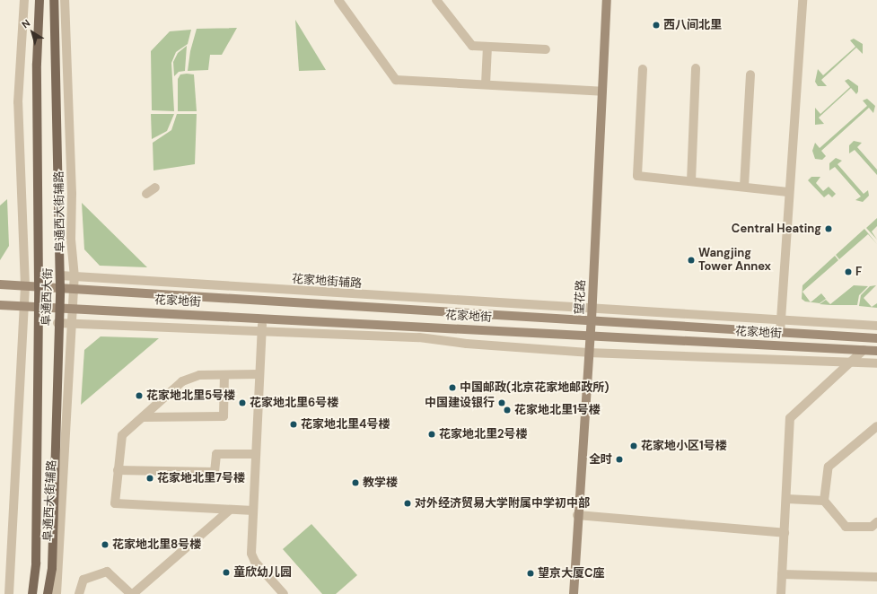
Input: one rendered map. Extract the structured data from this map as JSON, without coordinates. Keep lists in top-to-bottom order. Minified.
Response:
{"streets":{"main road":["阜通西大街","望花路","花家地街"],"street":["阜通西大街辅路","花家地街辅路"]},"crossings":[["阜通西大街辅路","花家地街辅路"],["阜通西大街辅路","花家地街"],["花家地街辅路","阜通西大街"],["花家地街辅路","望花路"],["阜通西大街","花家地街"],["望花路","花家地街"]],"places":["西八间北里","Central Heating","Wangjing Tower Annex","F","中国邮政(北京花家地邮政所)","花家地北里5号楼","花家地北里6号楼","中国建设银行","花家地北里1号楼","花家地北里4号楼","花家地北里2号楼","花家地小区1号楼","全时","花家地北里7号楼","教学楼","对外经济贸易大学附属中学初中部","花家地北里8号楼","童欣幼儿园","望京大厦C座"],"north":"top left"}
